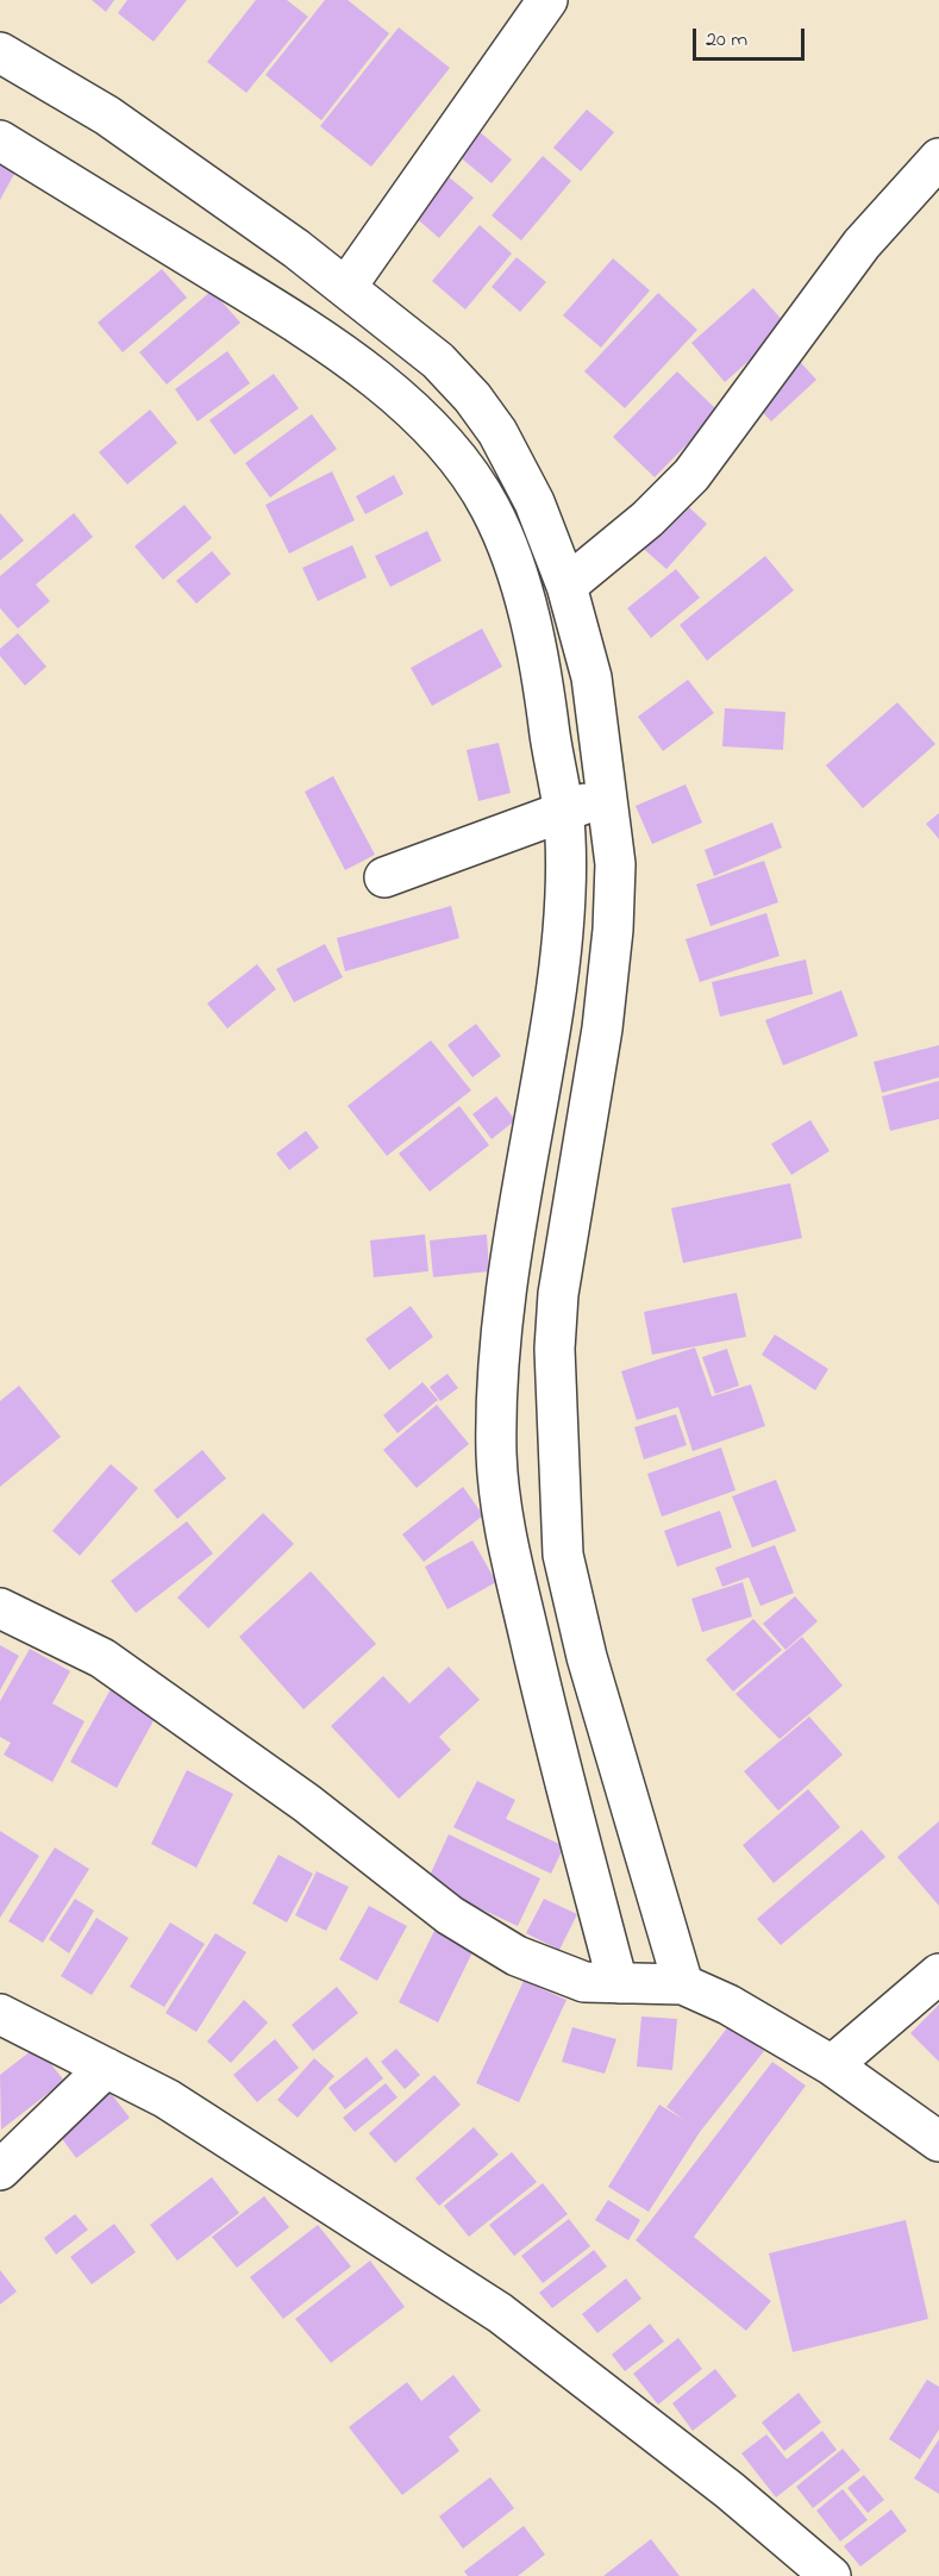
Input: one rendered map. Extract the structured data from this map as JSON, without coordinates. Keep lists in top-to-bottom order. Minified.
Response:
{"scale_bar":"20 m"}
